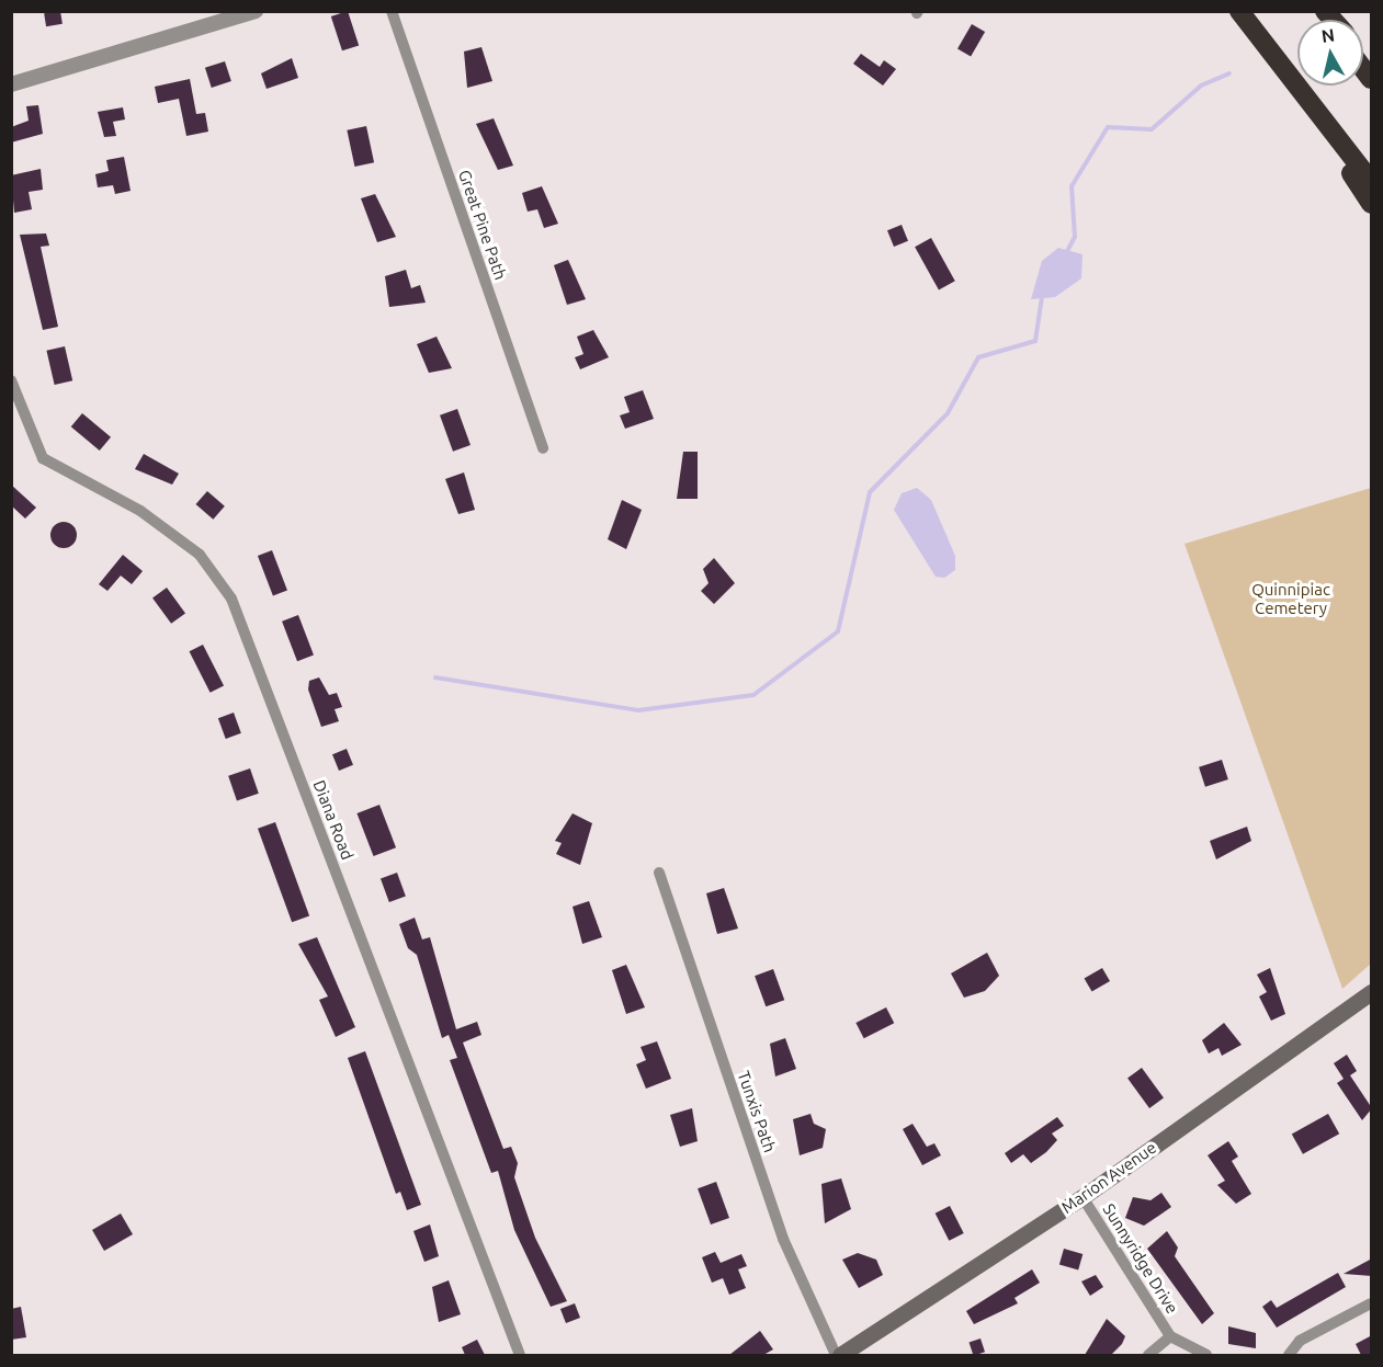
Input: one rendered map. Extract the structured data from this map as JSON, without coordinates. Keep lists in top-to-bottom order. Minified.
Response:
{"streets":{"main road":["Marion Avenue"],"street":["Great Pine Path","Diana Road","Tunxis Path","Sunnyridge Drive"]},"crossings":[["Tunxis Path","Marion Avenue"],["Marion Avenue","Sunnyridge Drive"]],"parks":["Quinnipiac Cemetery"],"north":"top"}
